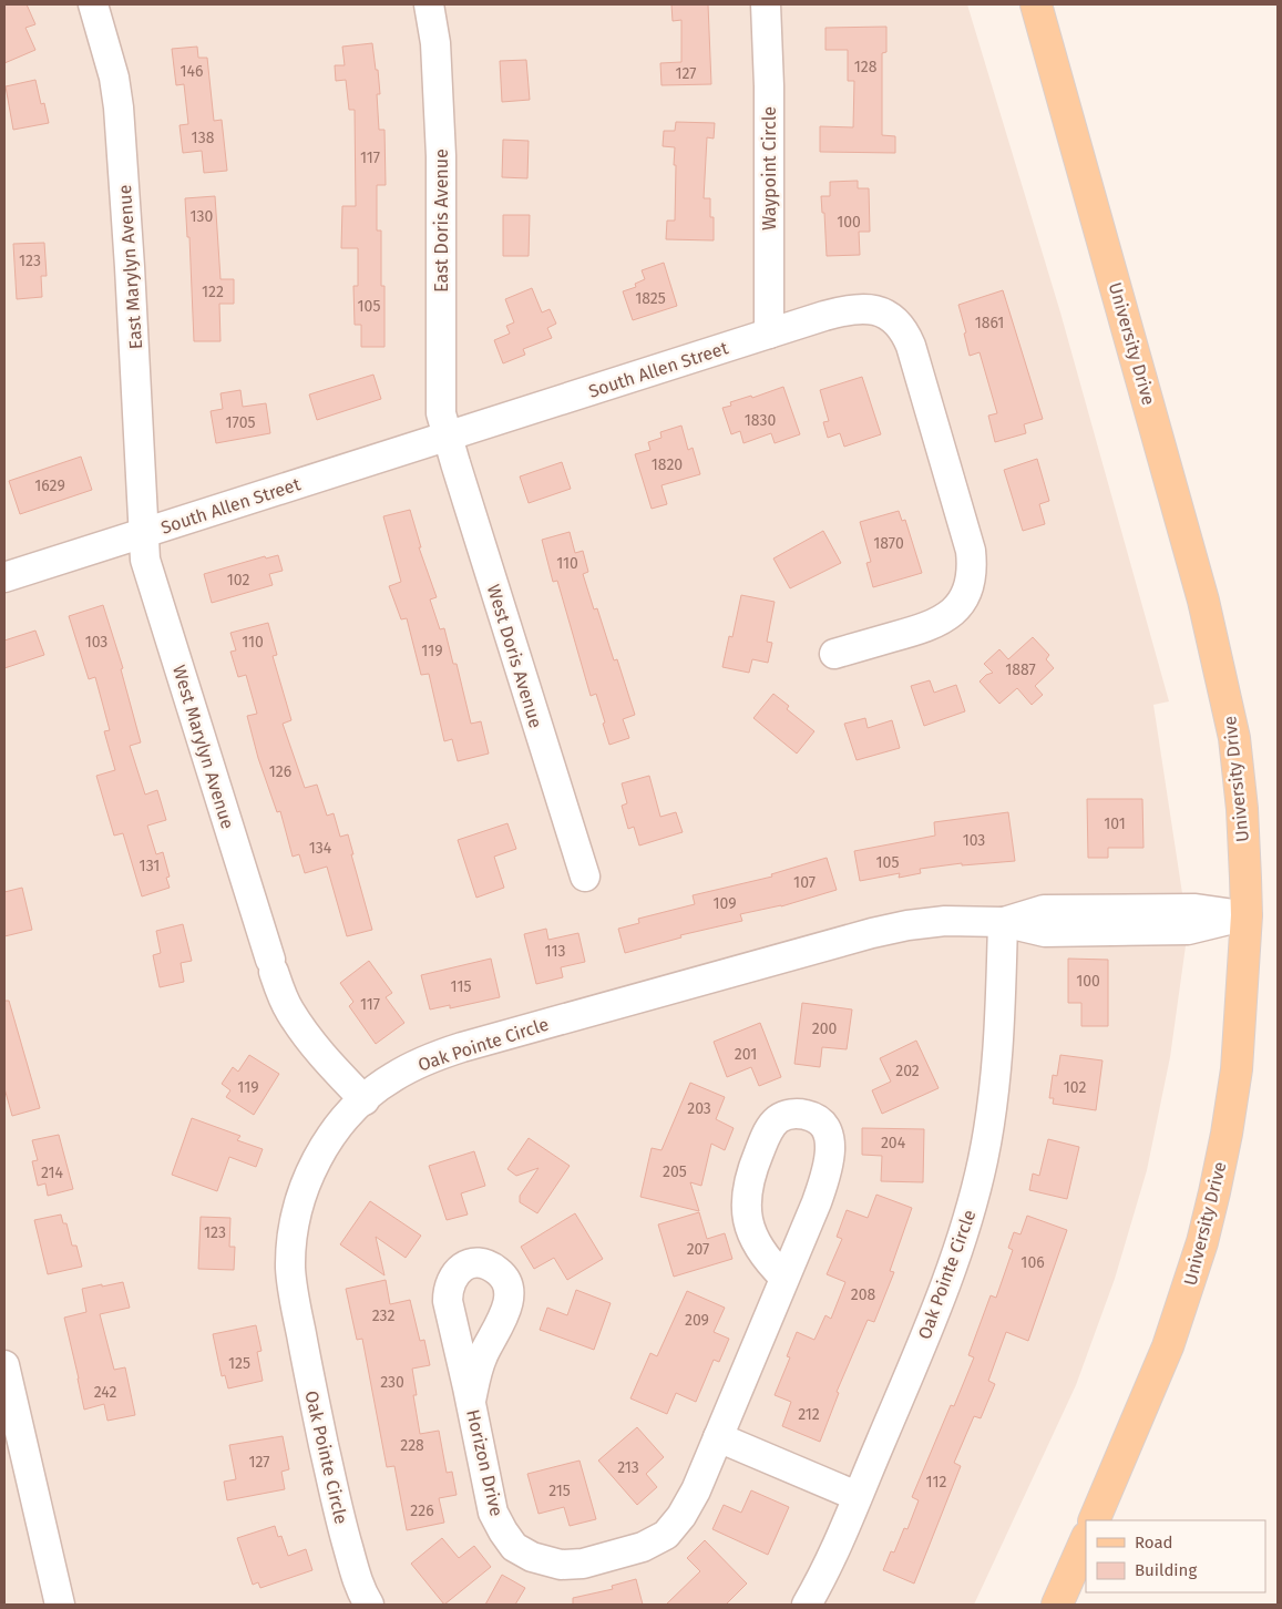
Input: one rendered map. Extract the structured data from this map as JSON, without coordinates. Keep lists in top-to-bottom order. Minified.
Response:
{"streets":{"main road":["University Drive"],"street":["Waypoint Circle","East Doris Avenue","East Marylyn Avenue","South Allen Street","West Doris Avenue","West Marylyn Avenue","Oak Pointe Circle","Horizon Drive"]},"crossings":[["Waypoint Circle","South Allen Street"],["East Doris Avenue","South Allen Street"],["East Doris Avenue","West Doris Avenue"],["East Marylyn Avenue","South Allen Street"],["East Marylyn Avenue","West Marylyn Avenue"],["University Drive","Oak Pointe Circle"],["South Allen Street","West Doris Avenue"],["South Allen Street","West Marylyn Avenue"],["West Marylyn Avenue","Oak Pointe Circle"]],"house_numbers":["128","146","127","138","117","130","100","123","122","1825","105","1861","1830","1705","1820","1629","1870","110","102","103","110","119","1887","126","101","103","134","105","131","107","109","113","100","115","117","200","201","202","119","102","203","204","205","214","123","207","106","208","232","209","125","230","242","212","228","127","213","112","215","226"],"legend":["Road","Building"]}
